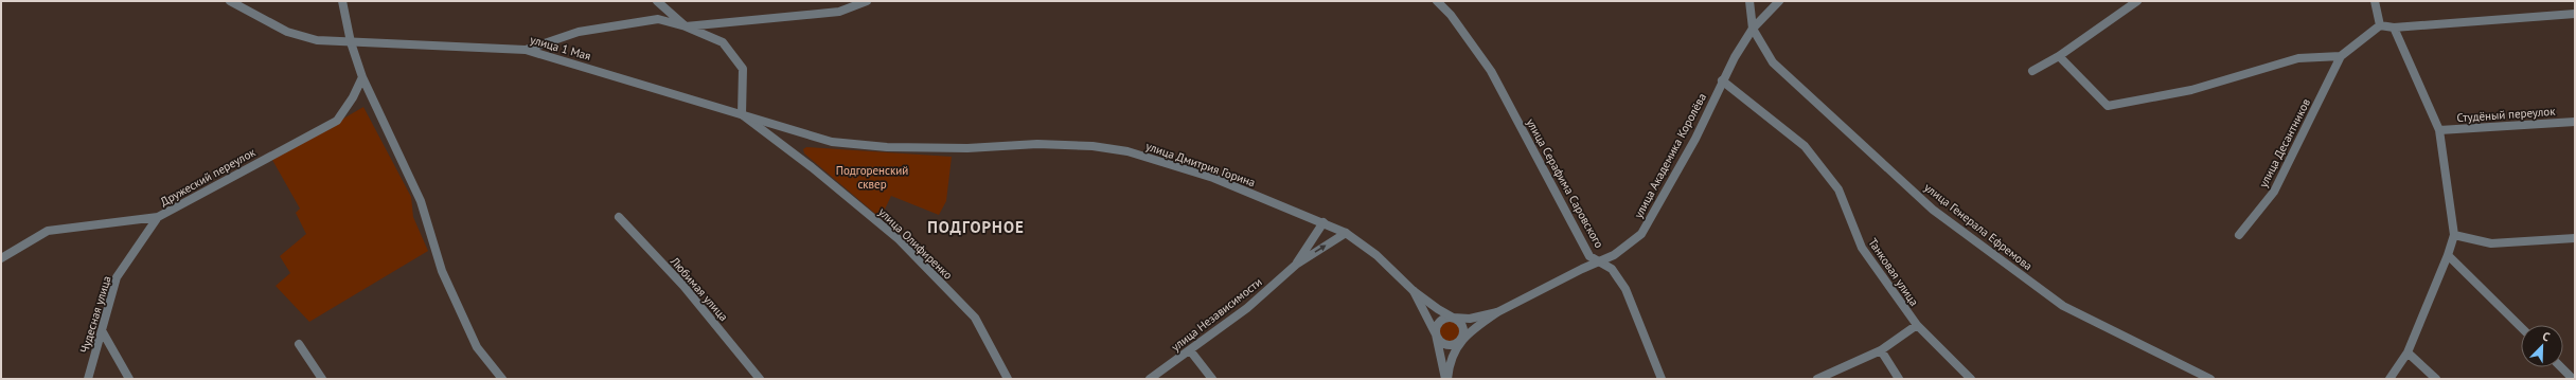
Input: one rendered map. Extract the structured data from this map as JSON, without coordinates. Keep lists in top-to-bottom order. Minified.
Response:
{"streets":{"street":["улица 1 Мая","Студёный переулок","улица Десантников","улица Академика Королёва","улица Дмитрия Горина","Дружеский переулок","улица Серафима Саровского","улица Генерала Ефремова","улица Олифиренко","Танковая улица","Любимая улица","Чудесная улица","улица Независимости"]},"crossings":[["улица 1 Мая","улица Дмитрия Горина"],["улица 1 Мая","улица Олифиренко"],["улица Академика Королёва","улица Дмитрия Горина"],["улица Академика Королёва","улица Серафима Саровского"],["улица Академика Королёва","улица Генерала Ефремова"],["улица Академика Королёва","Танковая улица"],["Дружеский переулок","Чудесная улица"]],"districts":["ПОДГОРНОЕ"],"parks":["Подгоренский сквер"],"north":"top right"}
